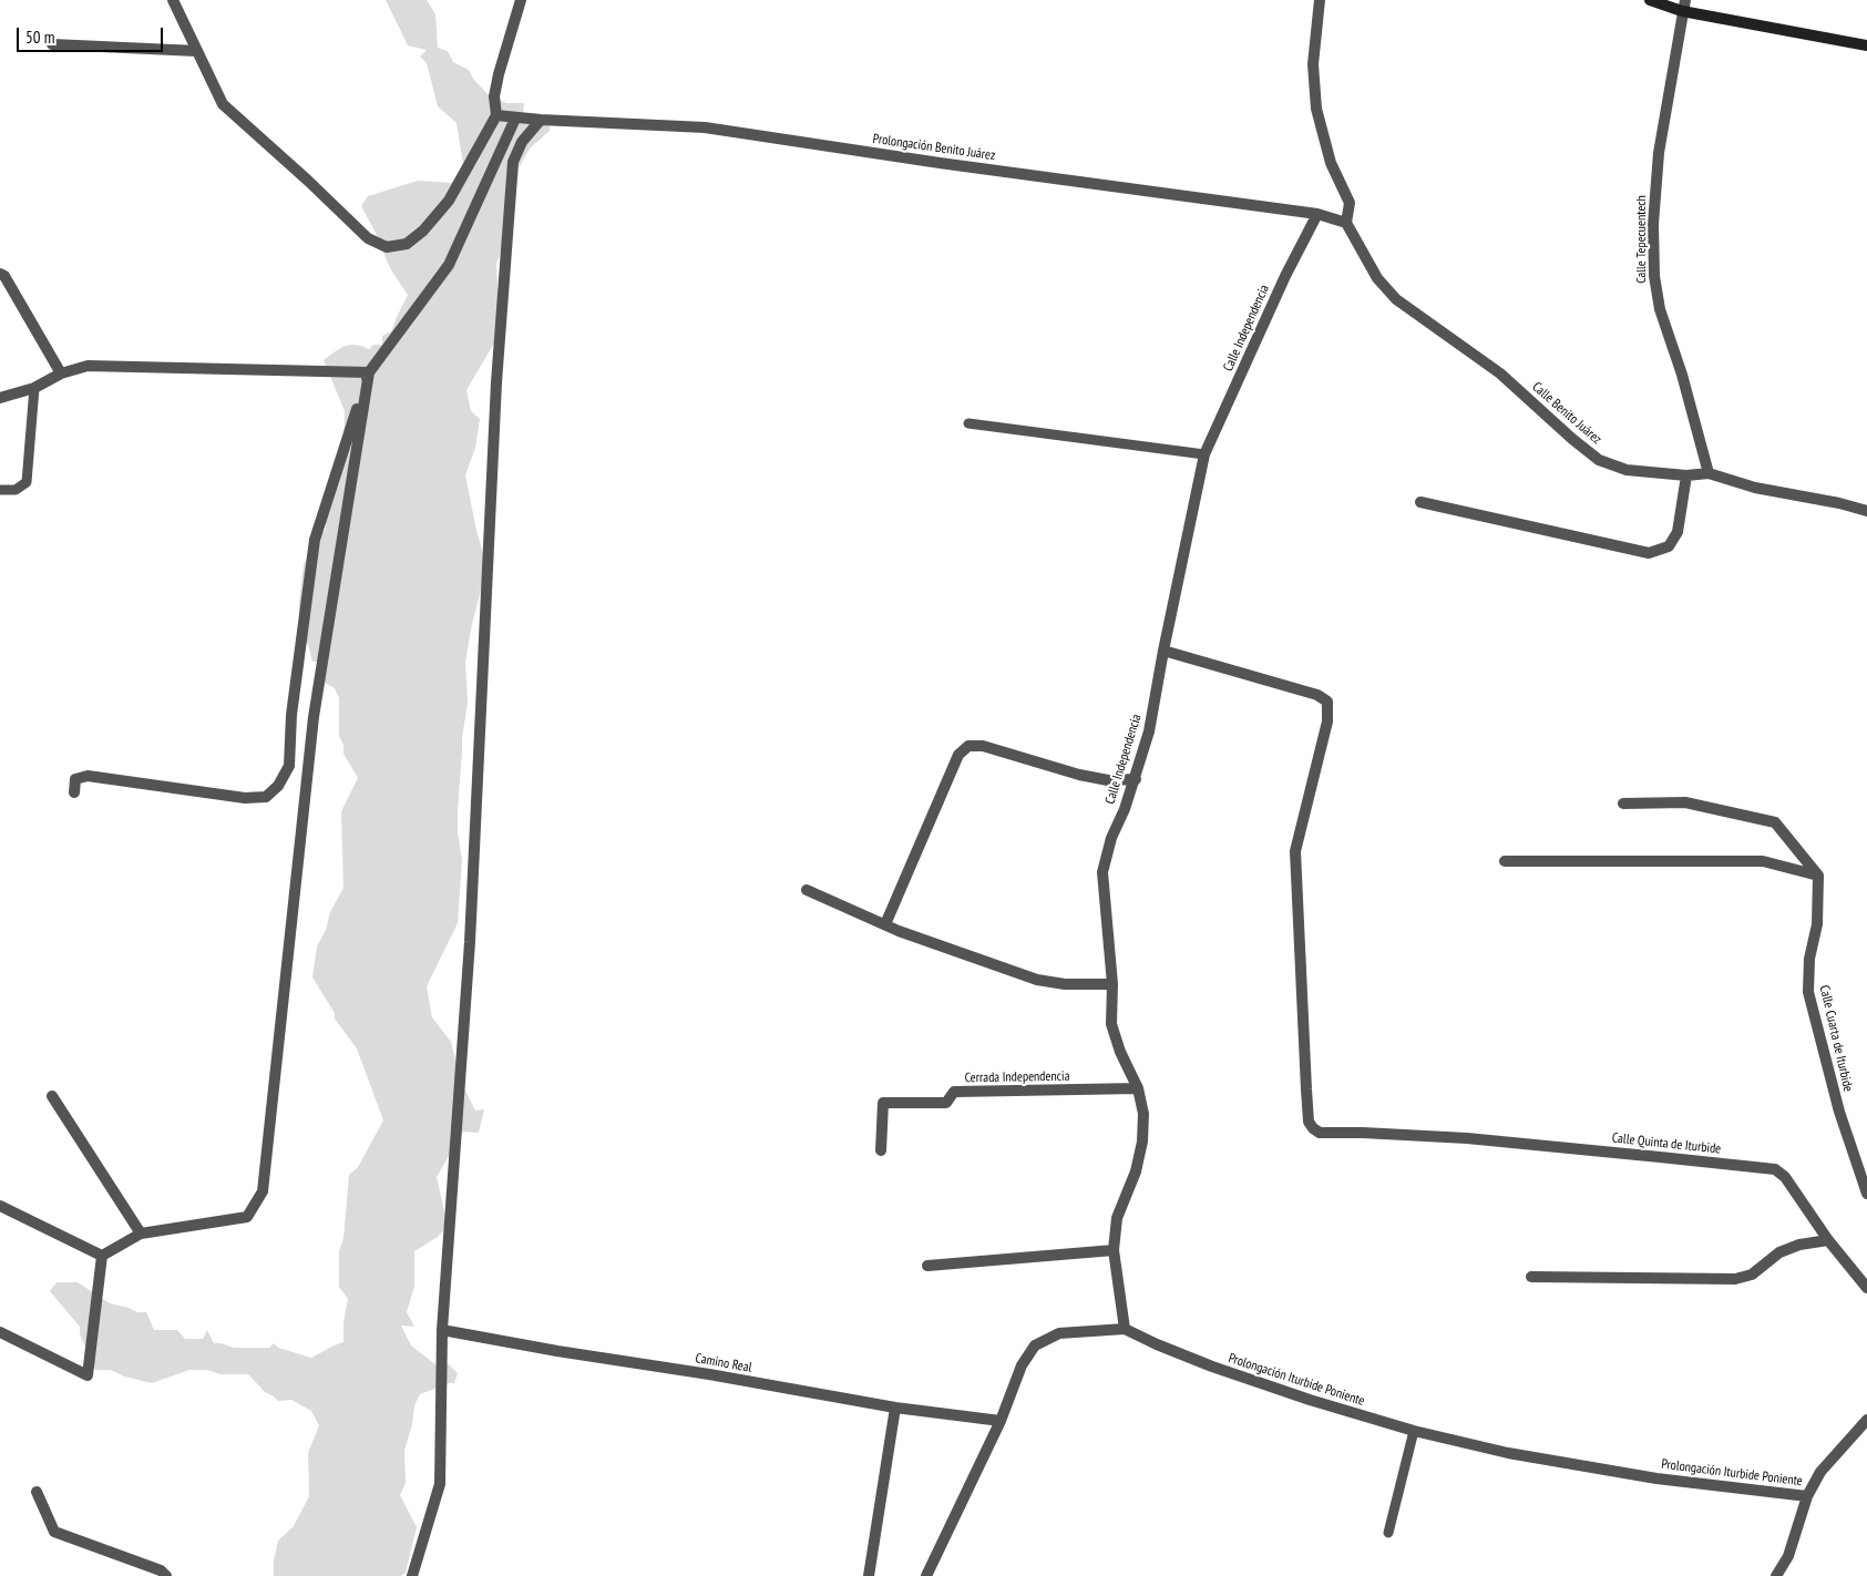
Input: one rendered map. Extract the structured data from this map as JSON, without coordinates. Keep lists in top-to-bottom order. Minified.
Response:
{"streets":{"street":["Prolongación Benito Juárez","Calle Tepecuentech","Calle Independencia","Calle Benito Juárez","Calle Cuarta de Iturbide","Cerrada Independencia","Calle Quinta de Iturbide","Camino Real","Prolongación Iturbide Poniente"]},"crossings":[["Prolongación Benito Juárez","Calle Independencia"],["Prolongación Benito Juárez","Calle Benito Juárez"],["Calle Tepecuentech","Calle Benito Juárez"],["Calle Independencia","Cerrada Independencia"],["Calle Independencia","Calle Quinta de Iturbide"],["Calle Independencia","Prolongación Iturbide Poniente"],["Camino Real","Prolongación Iturbide Poniente"]],"scale_bar":"50 m"}
